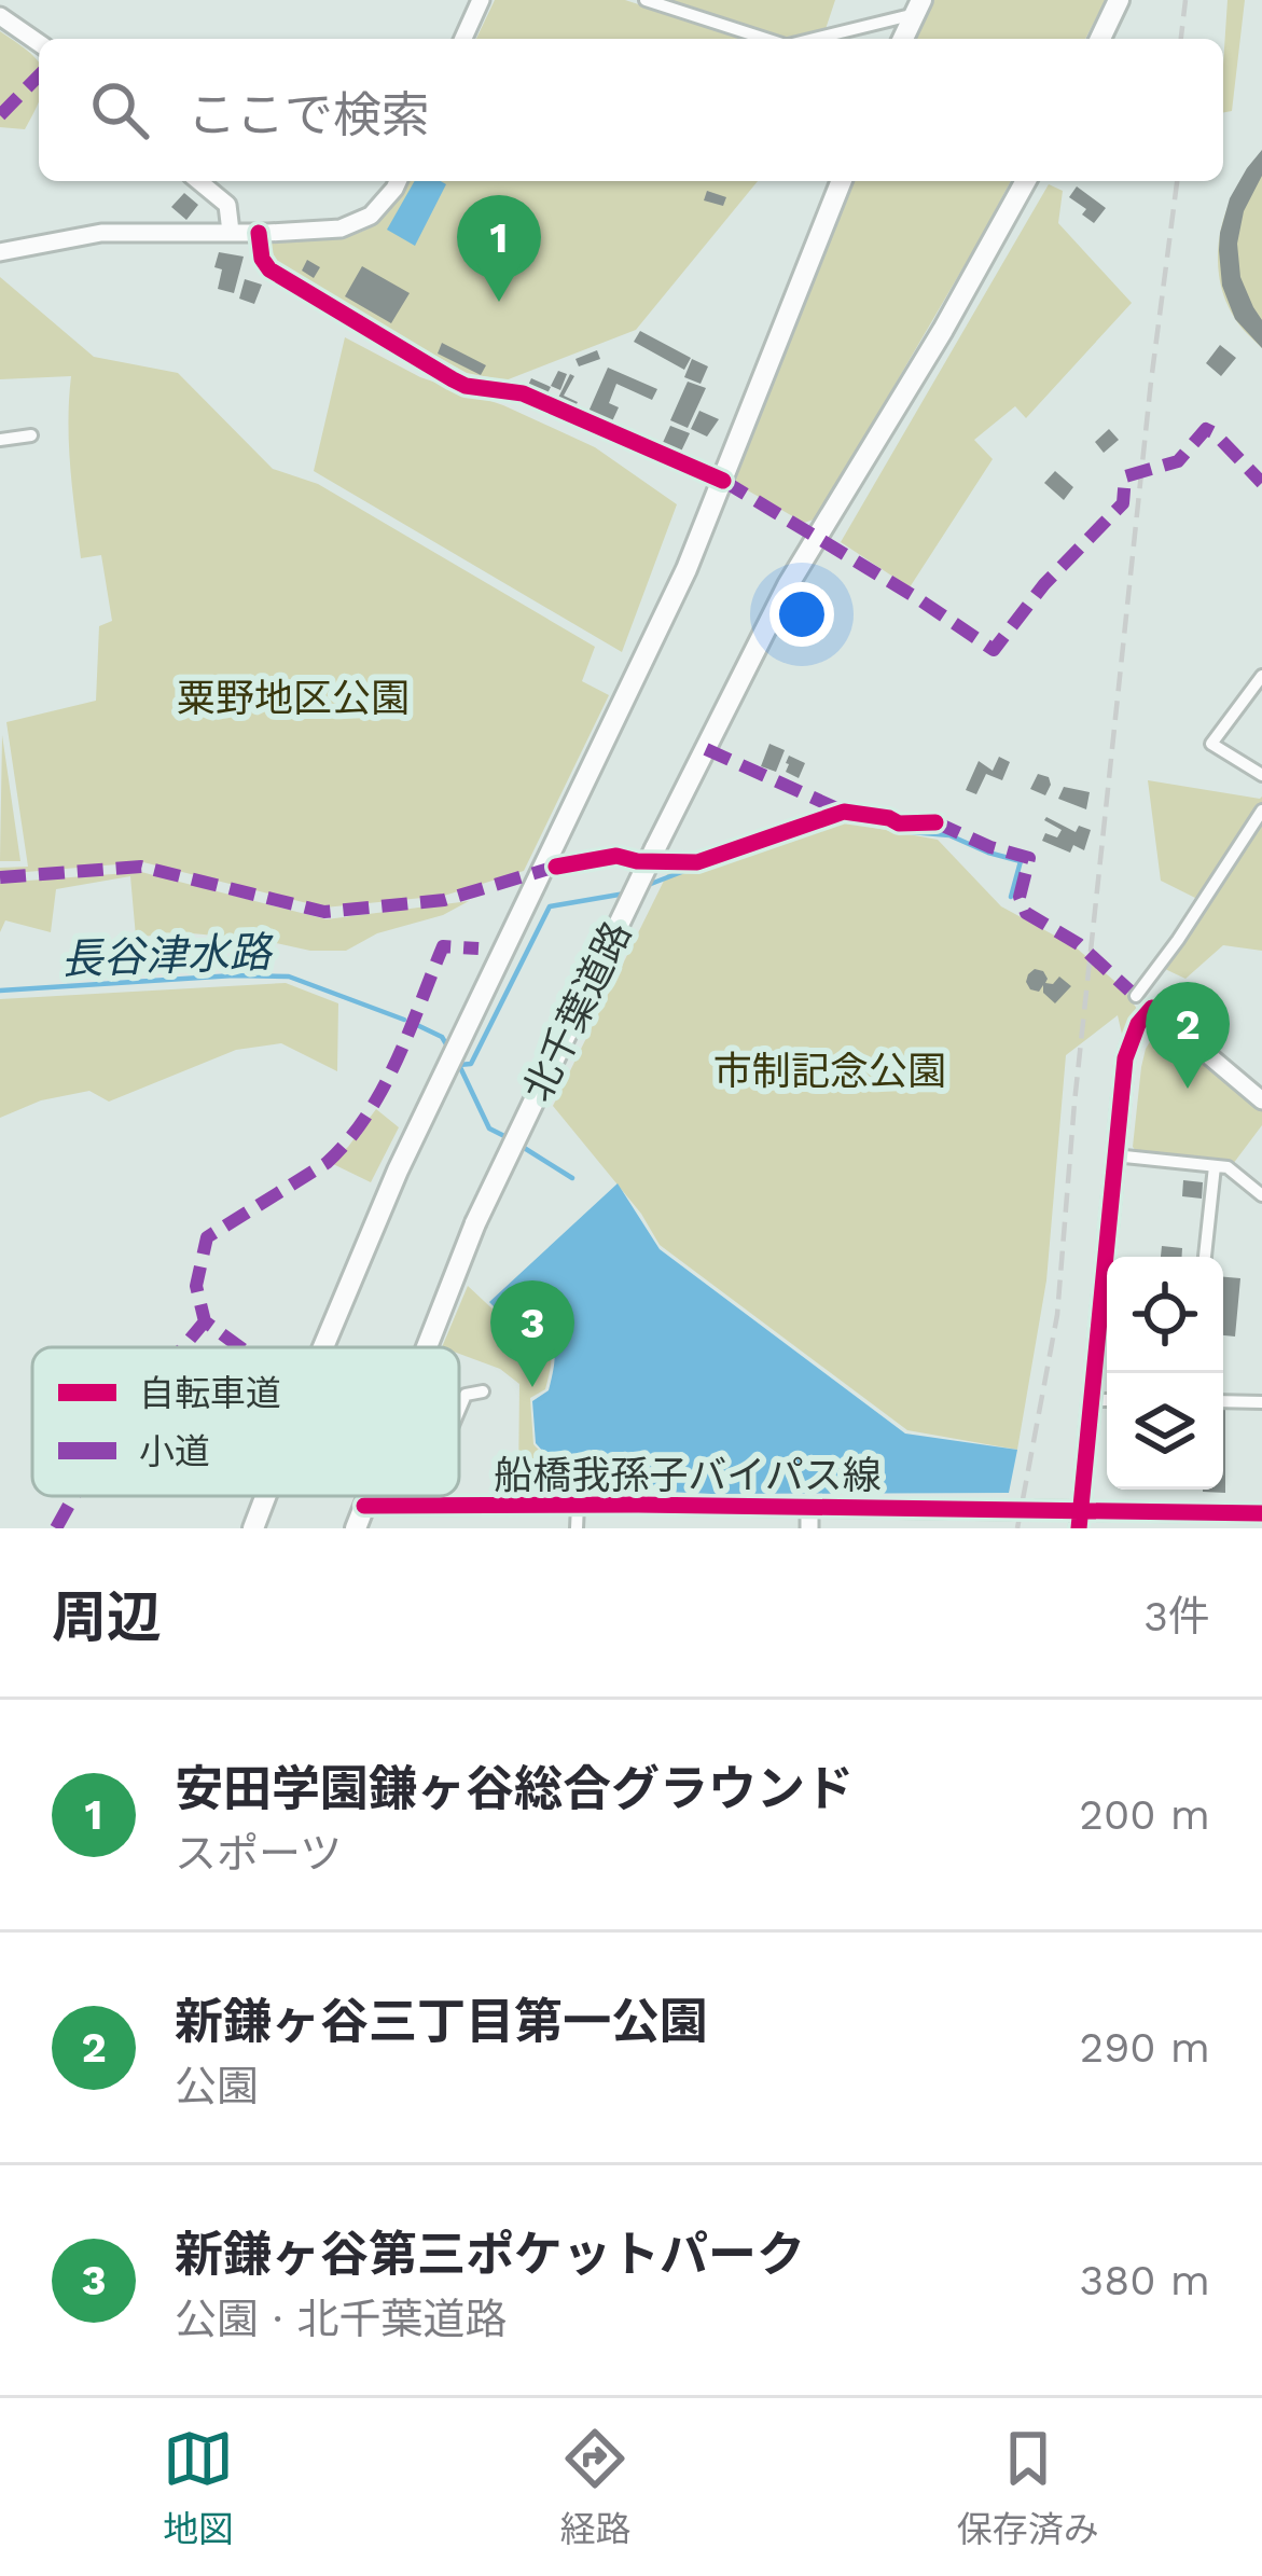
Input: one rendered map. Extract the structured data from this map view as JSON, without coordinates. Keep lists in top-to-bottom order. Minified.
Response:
{"streets":{"highway":["北千葉道路"],"street":["船橋我孫子バイパス線"]},"crossings":[["北千葉道路","船橋我孫子バイパス線"]],"water":["長谷津水路"],"parks":["粟野地区公園","市制記念公園"],"legend":["自転車道","小道"],"page":{"search":"ここで検索","pins":["1","2","3"],"heading":["周辺","3件"],"list":[{"mark":"1","name":"安田学園鎌ヶ谷総合グラウンド","note":"スポーツ","value":"200 m"},{"mark":"2","name":"新鎌ヶ谷三丁目第一公園","note":"公園","value":"290 m"},{"mark":"3","name":"新鎌ヶ谷第三ポケットパーク","note":"公園 · 北千葉道路","value":"380 m"}],"nav":["地図","経路","保存済み"]}}
